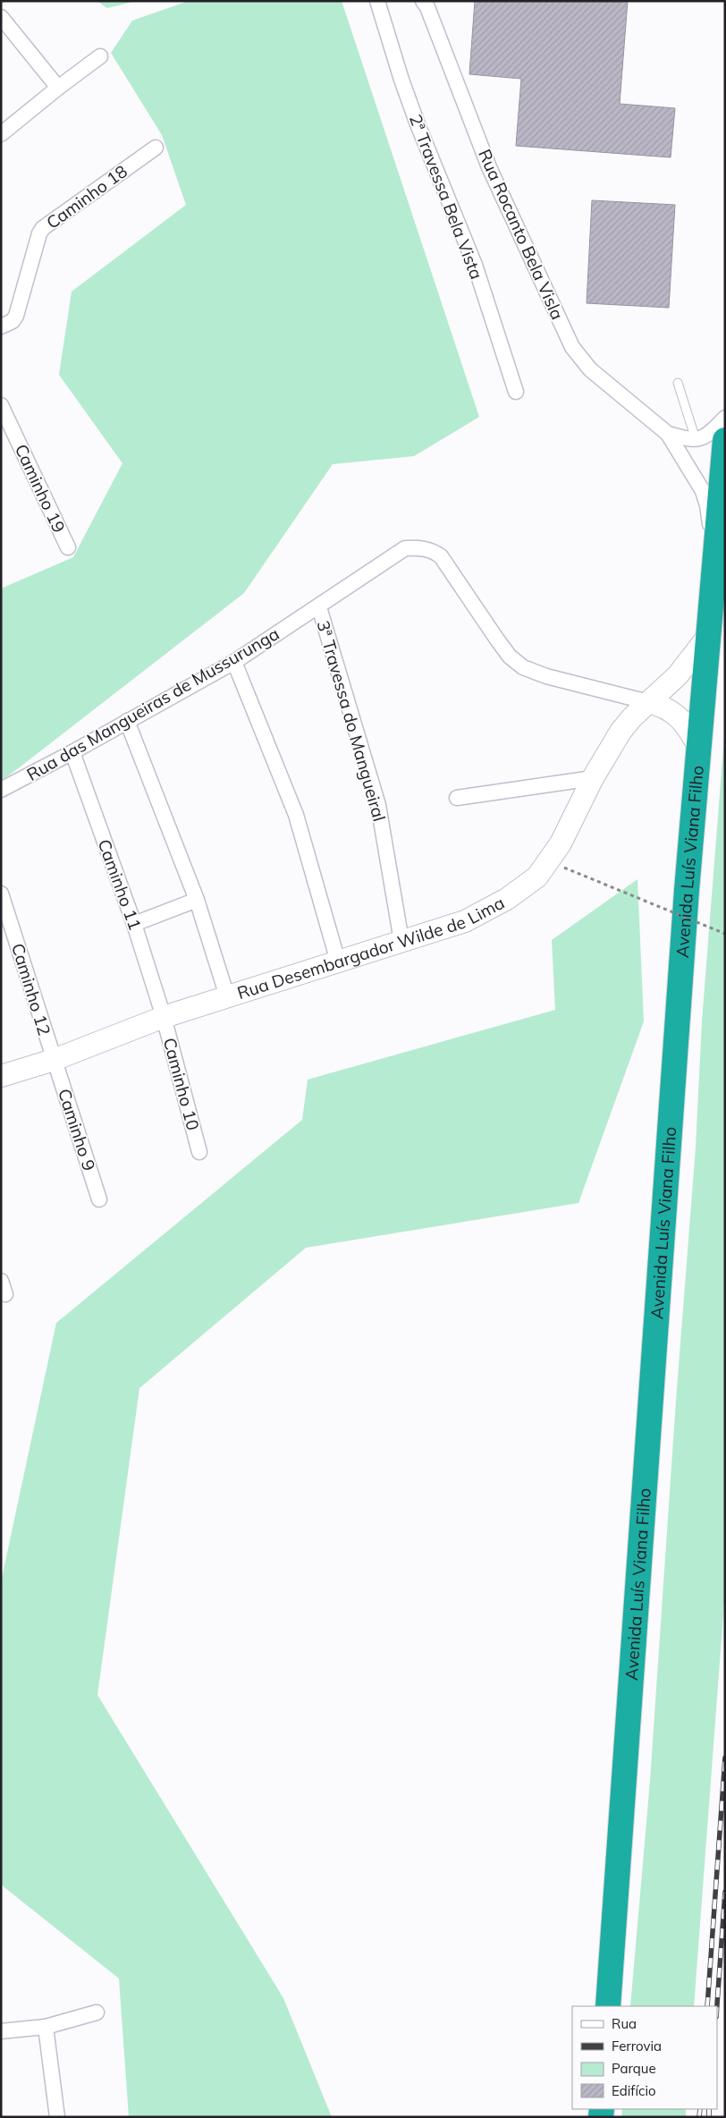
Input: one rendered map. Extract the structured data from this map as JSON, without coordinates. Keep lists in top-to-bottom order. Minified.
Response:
{"streets":{"highway":["Avenida Luís Viana Filho"],"main road":["Rua Desembargador Wilde de Lima"],"street":["Caminho 18","2ª Travessa Bela Vista","Rua Rocanto Bela Visla","Caminho 19","Rua das Mangueiras de Mussurunga","3ª Travessa do Mangueiral","Caminho 11","Caminho 12","Caminho 10","Caminho 9"]},"crossings":[["Rua Rocanto Bela Visla","Avenida Luís Viana Filho"],["Rua das Mangueiras de Mussurunga","3ª Travessa do Mangueiral"],["Rua das Mangueiras de Mussurunga","Caminho 11"],["Rua das Mangueiras de Mussurunga","Rua Desembargador Wilde de Lima"],["3ª Travessa do Mangueiral","Rua Desembargador Wilde de Lima"],["Avenida Luís Viana Filho","Rua Desembargador Wilde de Lima"],["Caminho 11","Rua Desembargador Wilde de Lima"],["Caminho 11","Caminho 10"],["Rua Desembargador Wilde de Lima","Caminho 12"],["Rua Desembargador Wilde de Lima","Caminho 10"],["Rua Desembargador Wilde de Lima","Caminho 9"],["Caminho 12","Caminho 9"]],"legend":["Rua","Ferrovia","Parque","Edifício"]}
